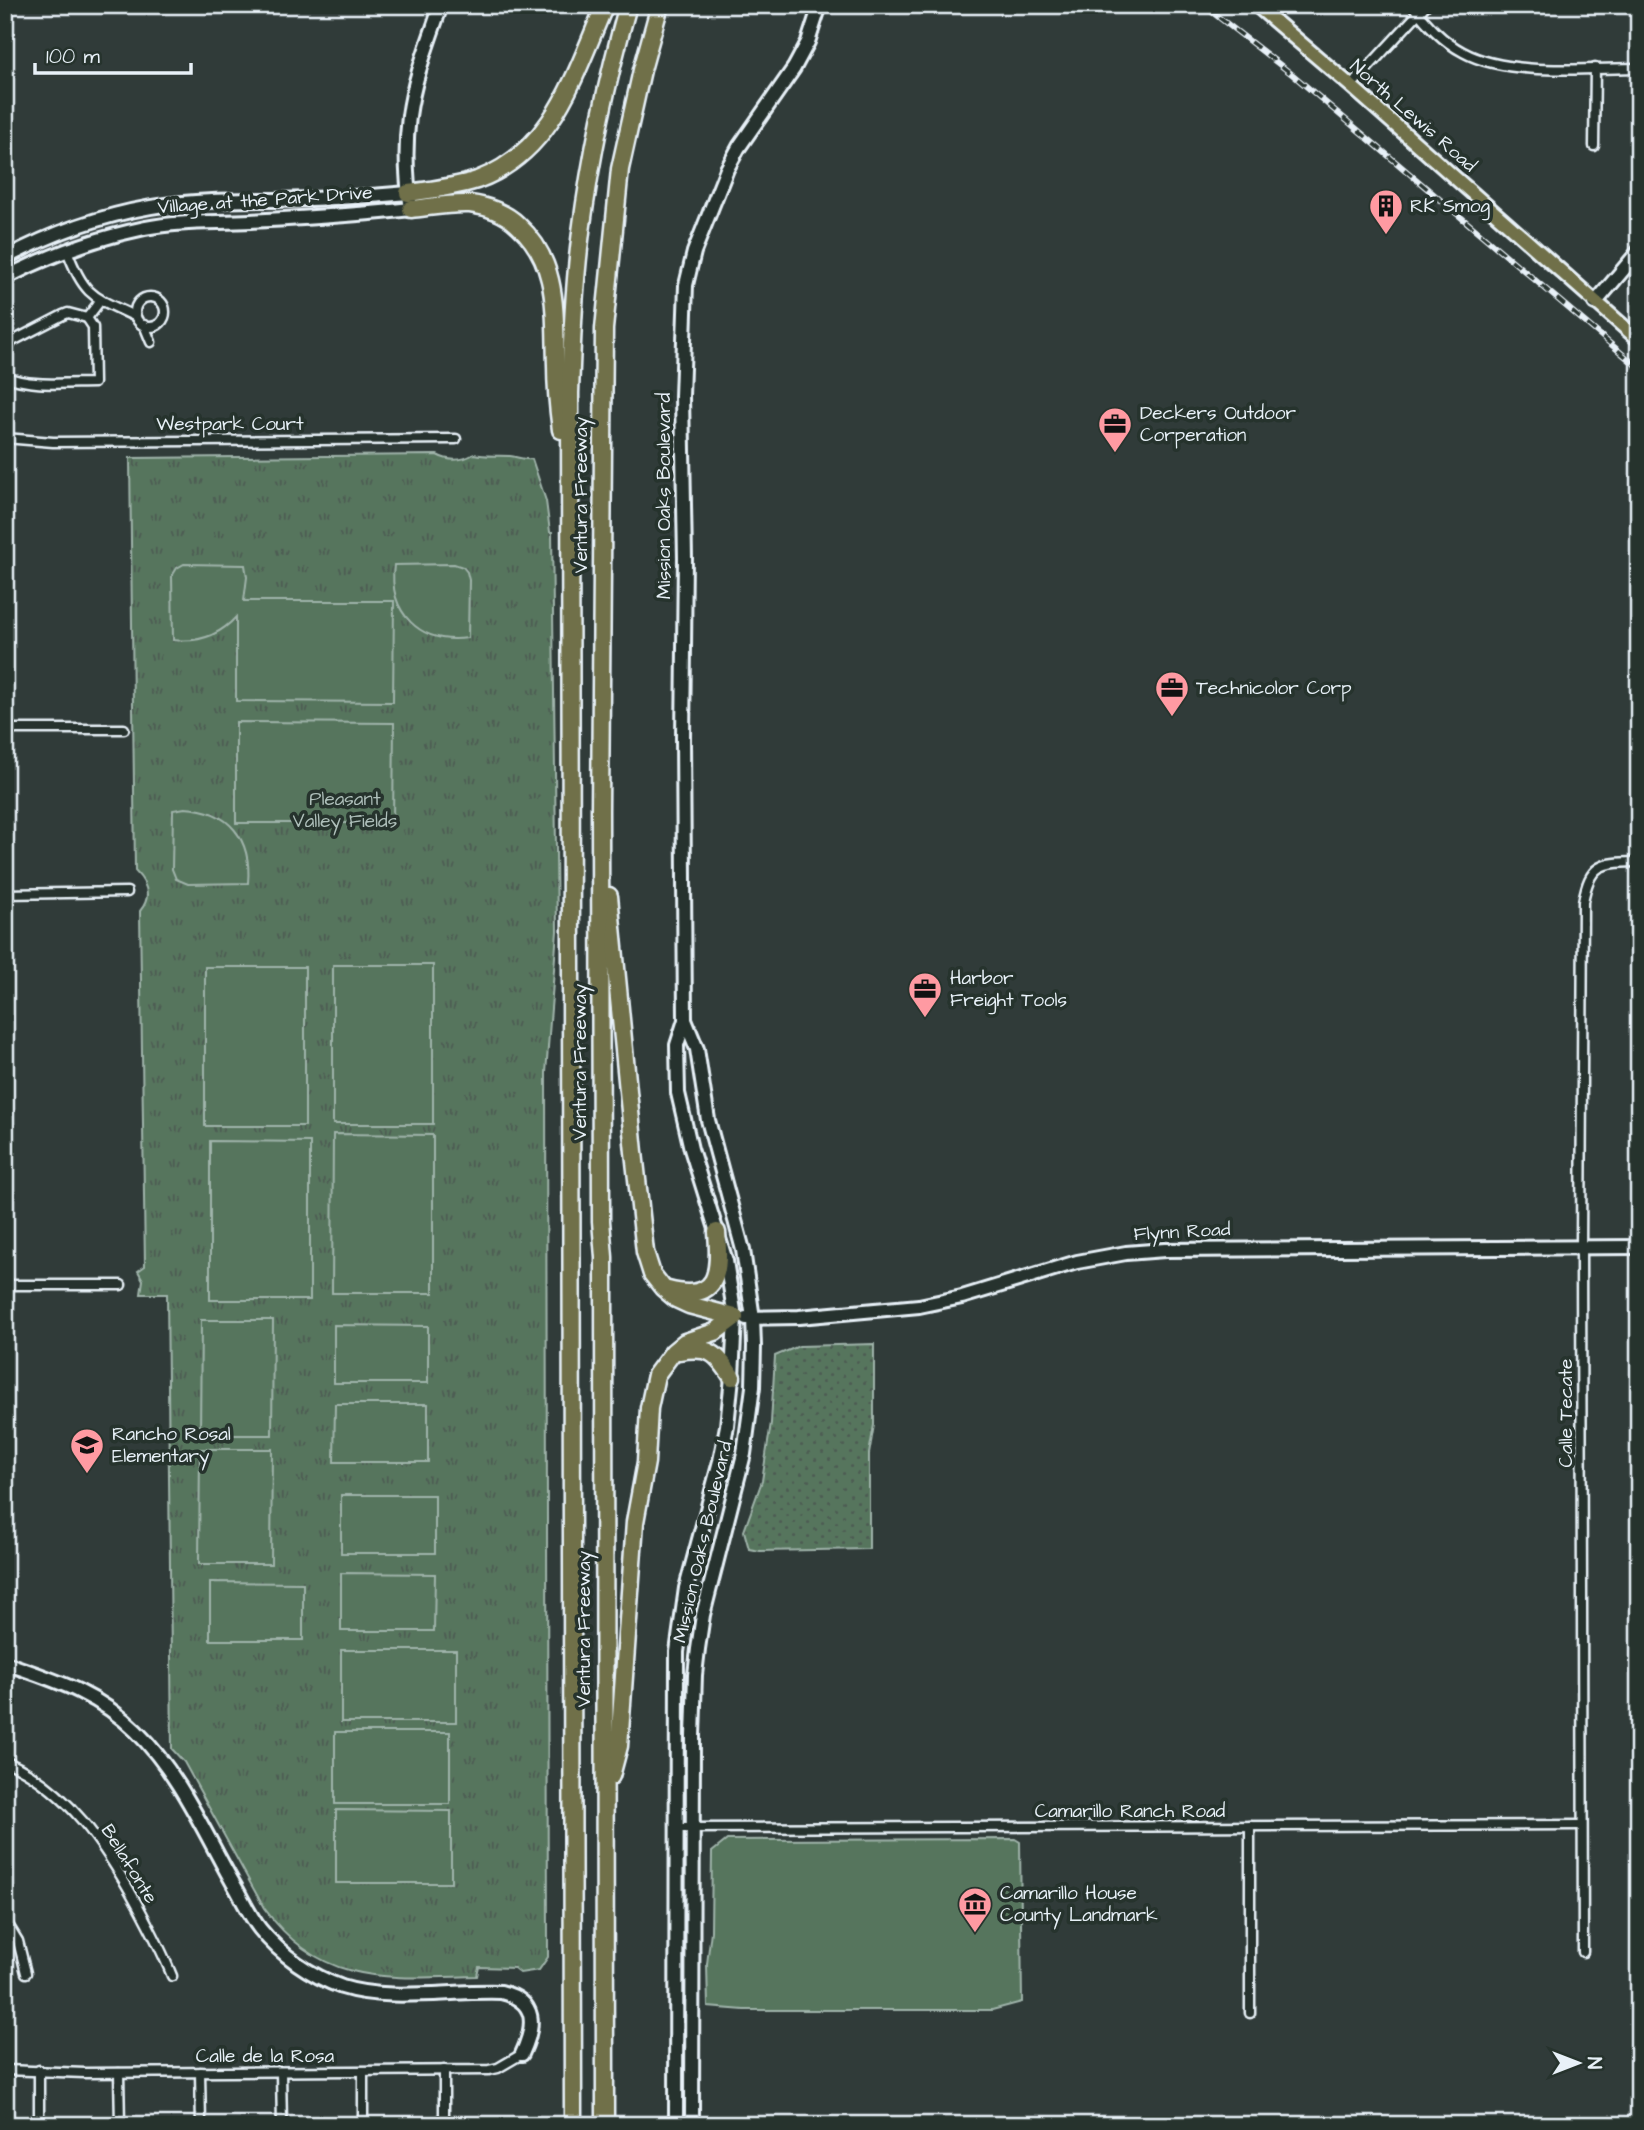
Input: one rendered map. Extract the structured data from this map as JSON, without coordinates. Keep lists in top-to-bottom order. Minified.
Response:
{"streets":{"highway":["Ventura Freeway"],"main road":["North Lewis Road","Village at the Park Drive","Mission Oaks Boulevard","Flynn Road"],"street":["Westpark Court","Calle Tecate","Camarillo Ranch Road","Bellafonte","Calle de la Rosa"]},"crossings":[["Mission Oaks Boulevard","Flynn Road"],["Mission Oaks Boulevard","Camarillo Ranch Road"],["Flynn Road","Calle Tecate"],["Calle Tecate","Camarillo Ranch Road"]],"parks":["Pleasant Valley Fields"],"places":{"building":["RK Smog"],"office":["Deckers Outdoor Corperation","Technicolor Corp","Harbor Freight Tools"],"school or university":["Rancho Rosal Elementary"],"museum":["Camarillo House County Landmark"]},"scale_bar":"100 m","north":"right"}
